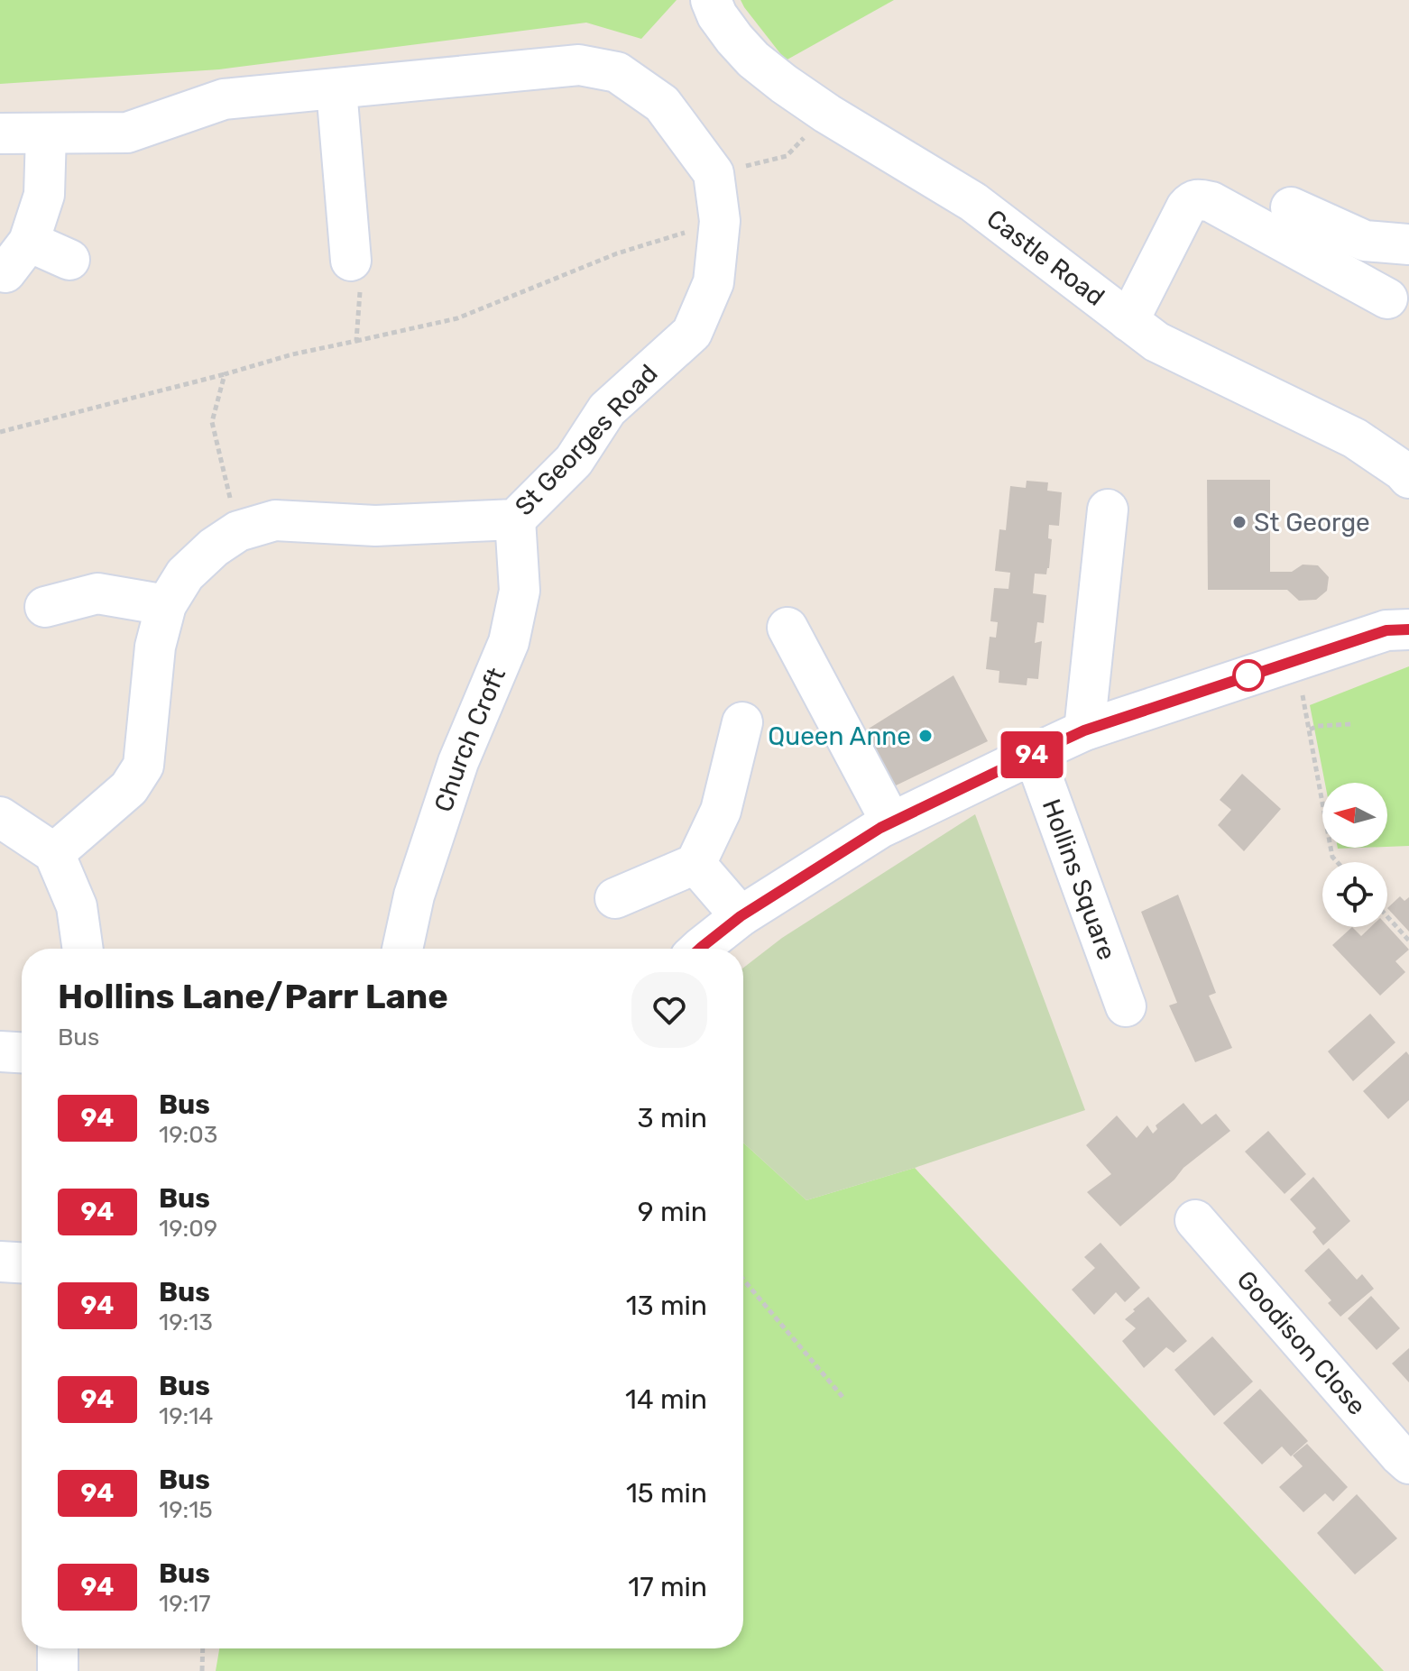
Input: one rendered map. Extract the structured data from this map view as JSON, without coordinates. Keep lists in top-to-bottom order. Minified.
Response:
{"streets":{"street":["Castle Road","St Georges Road","Church Croft","Hollins Square","Goodison Close"]},"crossings":[["St Georges Road","Church Croft"]],"places":["St George","Queen Anne"],"lines":["bus line 94"],"north":"left","page":{"on_map":"94","heading":["Hollins Lane/Parr Lane","Bus"],"list":[{"mark":"94","name":"Bus","note":"19:03","value":"3 min"},{"mark":"94","name":"Bus","note":"19:09","value":"9 min"},{"mark":"94","name":"Bus","note":"19:13","value":"13 min"},{"mark":"94","name":"Bus","note":"19:14","value":"14 min"},{"mark":"94","name":"Bus","note":"19:15","value":"15 min"},{"mark":"94","name":"Bus","note":"19:17","value":"17 min"}]}}
